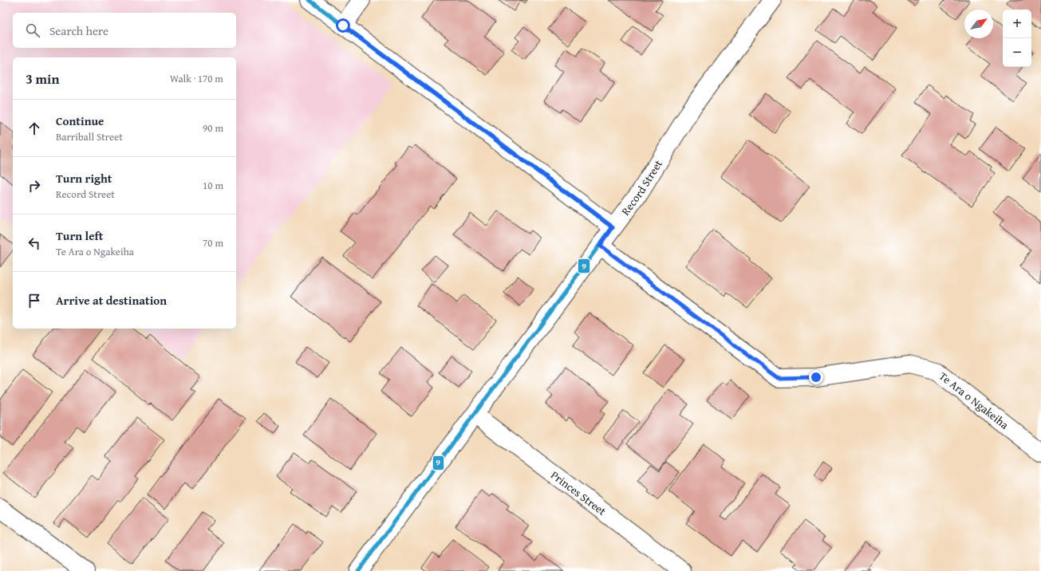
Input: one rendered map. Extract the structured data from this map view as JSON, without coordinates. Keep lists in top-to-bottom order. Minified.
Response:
{"streets":{"street":["Record Street","Te Ara o Ngakeiha","Princes Street"]},"crossings":[["Record Street","Te Ara o Ngakeiha"],["Record Street","Princes Street"]],"lines":["transit line 9"],"north":"top right","page":{"map_buttons":["+","−"],"search":"Search here","heading":["3 min","Walk · 170 m"],"list":[["Continue","Barriball Street","90 m"],["Turn right","Record Street","10 m"],["Turn left","Te Ara o Ngakeiha","70 m"],"Arrive at destination"]}}
